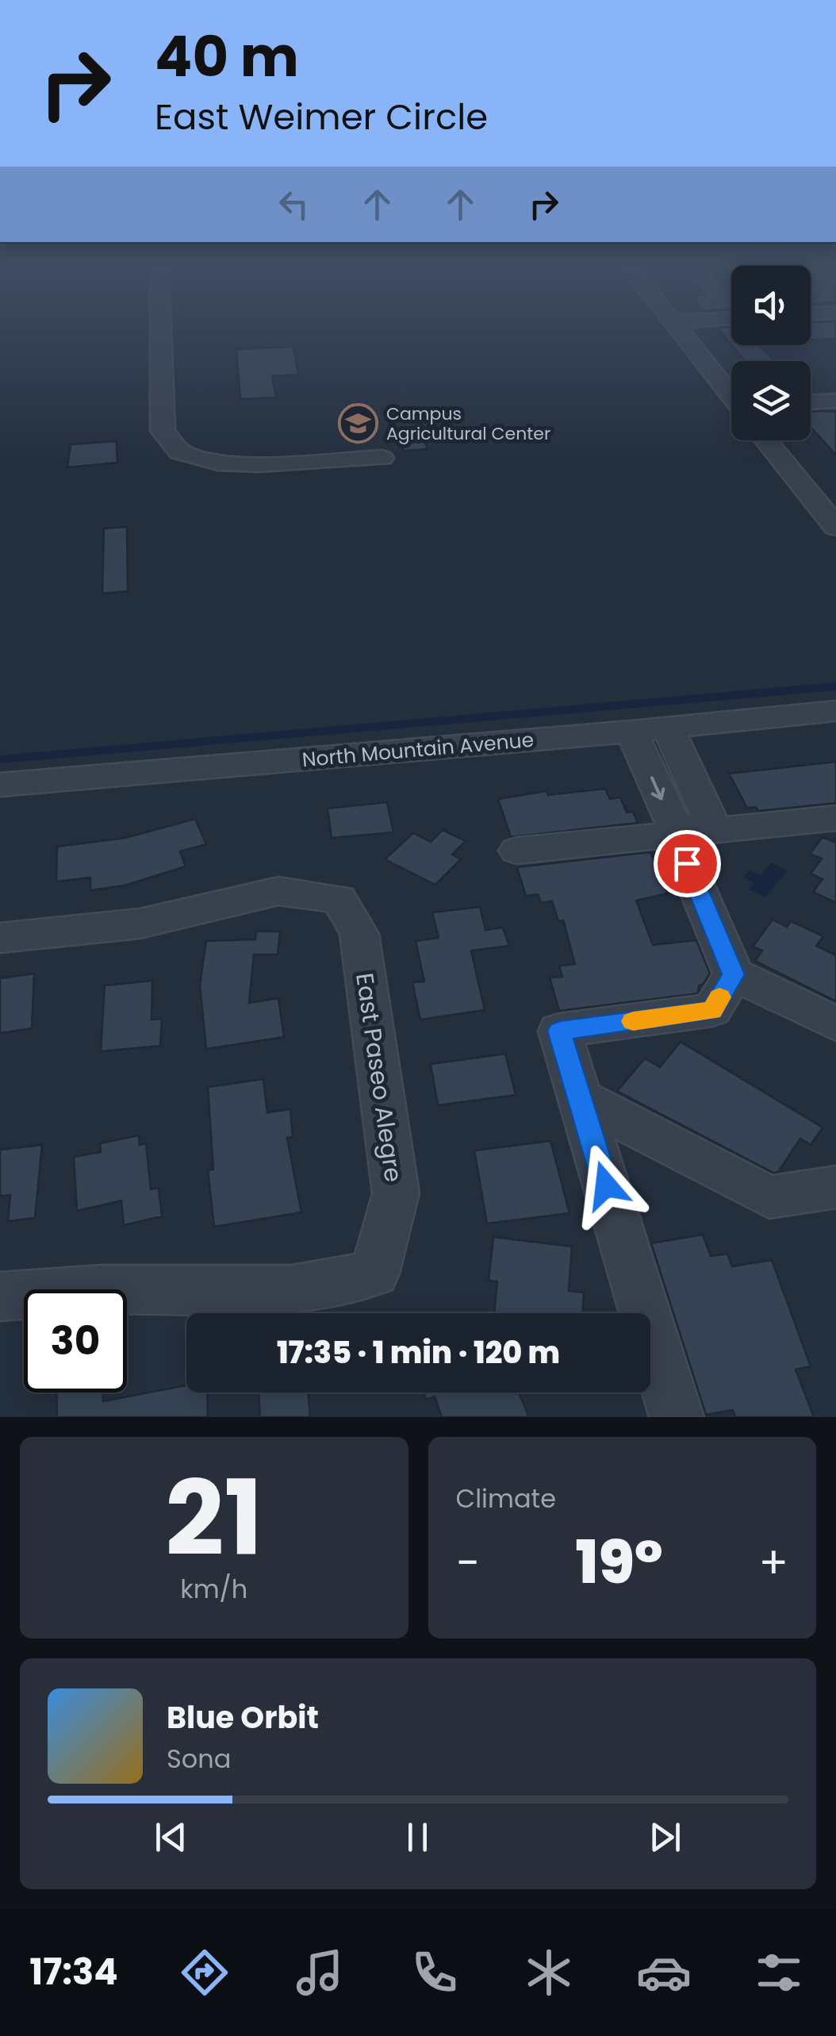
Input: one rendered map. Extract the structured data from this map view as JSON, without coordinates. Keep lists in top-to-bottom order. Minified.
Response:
{"streets":{"street":["North Mountain Avenue","East Paseo Alegre"]},"places":{"school or university":["Campus Agricultural Center"]},"page":{"turn":["40 m","East Weimer Circle"],"limit":"30","trip":"17:35 · 1 min · 120 m","tile":[["21","km/h"],"Climate"],"heat":["−","19°","+"],"song":["Blue Orbit","Sona"],"tabs":"17:34"}}
